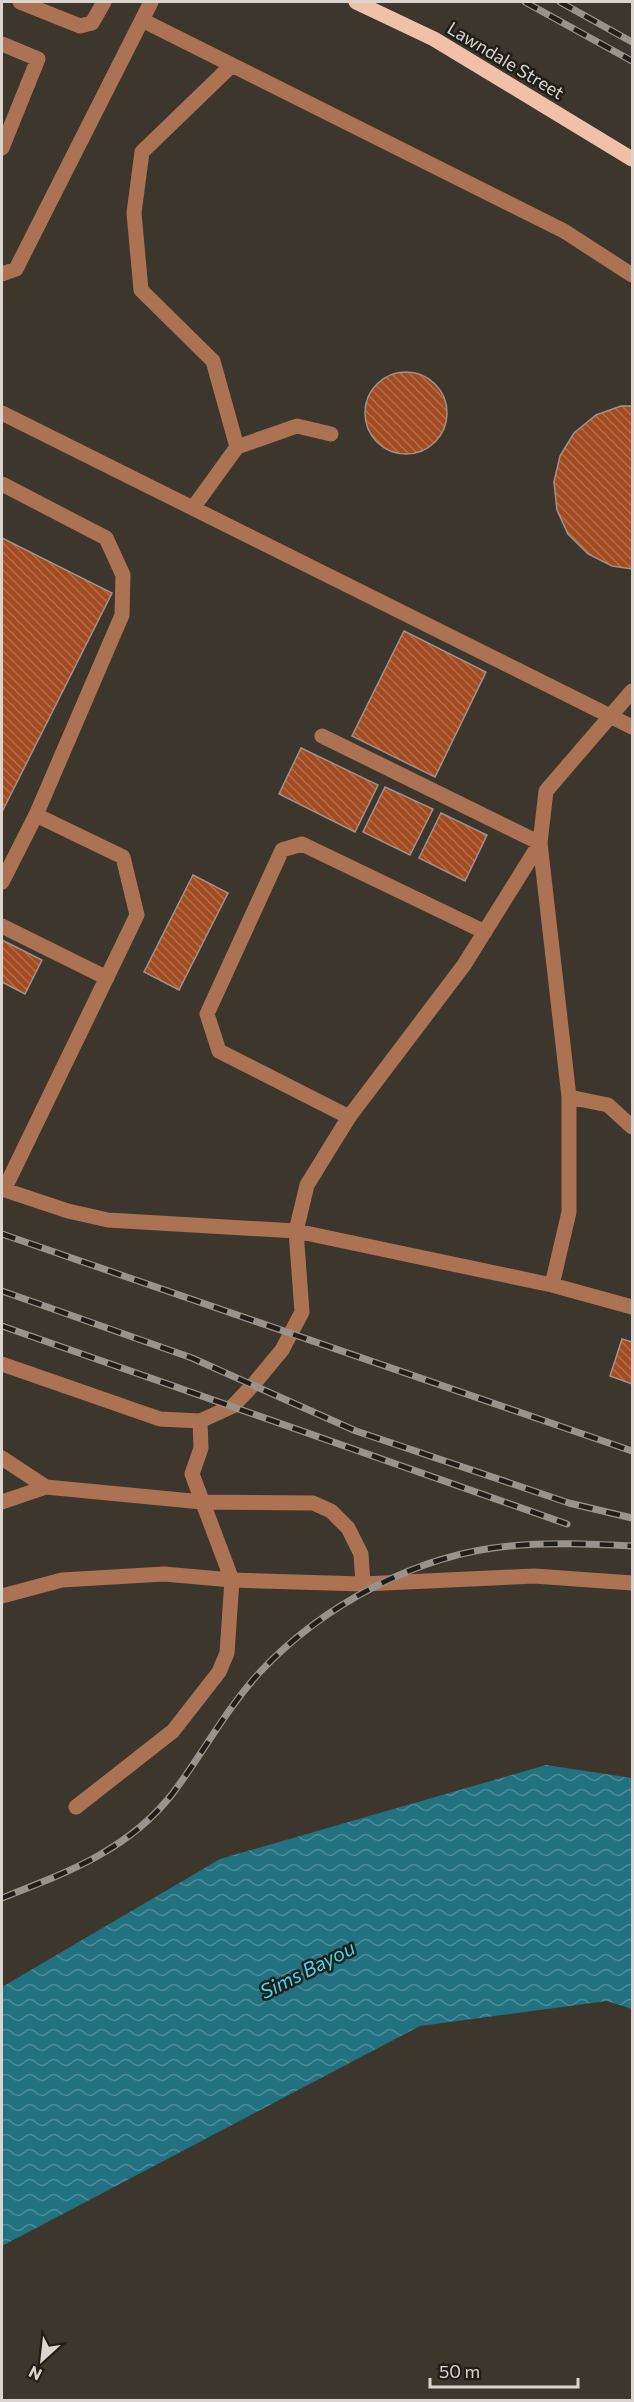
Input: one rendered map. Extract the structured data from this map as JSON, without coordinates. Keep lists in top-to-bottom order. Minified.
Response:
{"streets":{"main road":["Lawndale Street"]},"water":["Sims Bayou"],"scale_bar":"50 m","north":"bottom left"}
